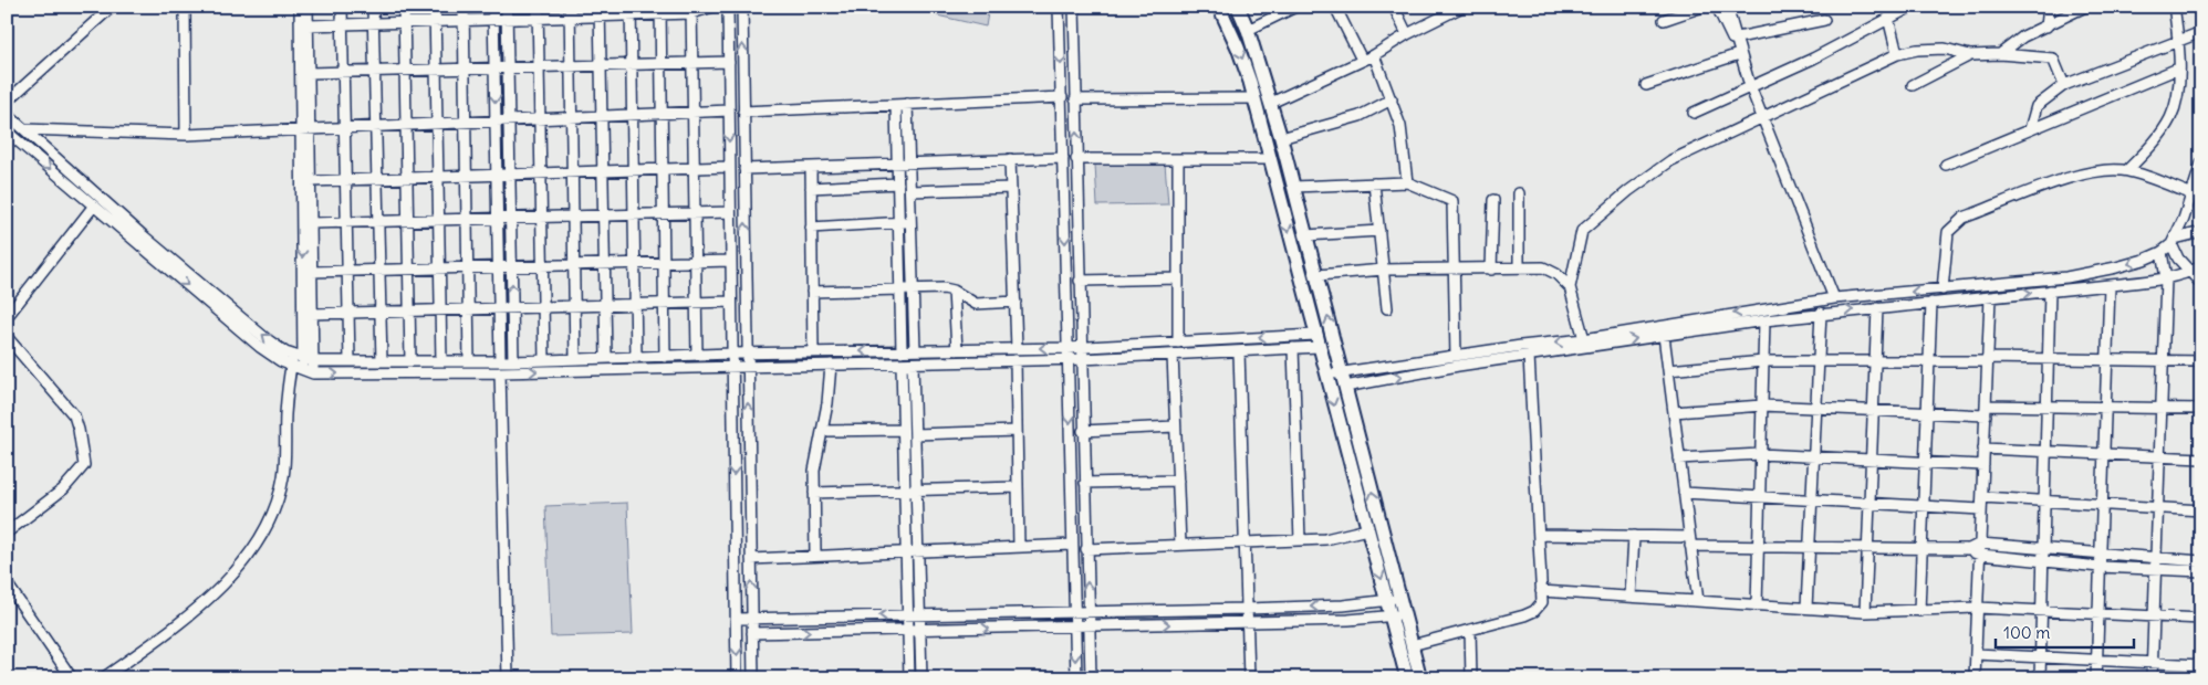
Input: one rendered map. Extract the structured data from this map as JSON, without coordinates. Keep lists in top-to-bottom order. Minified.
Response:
{"scale_bar":"100 m"}
